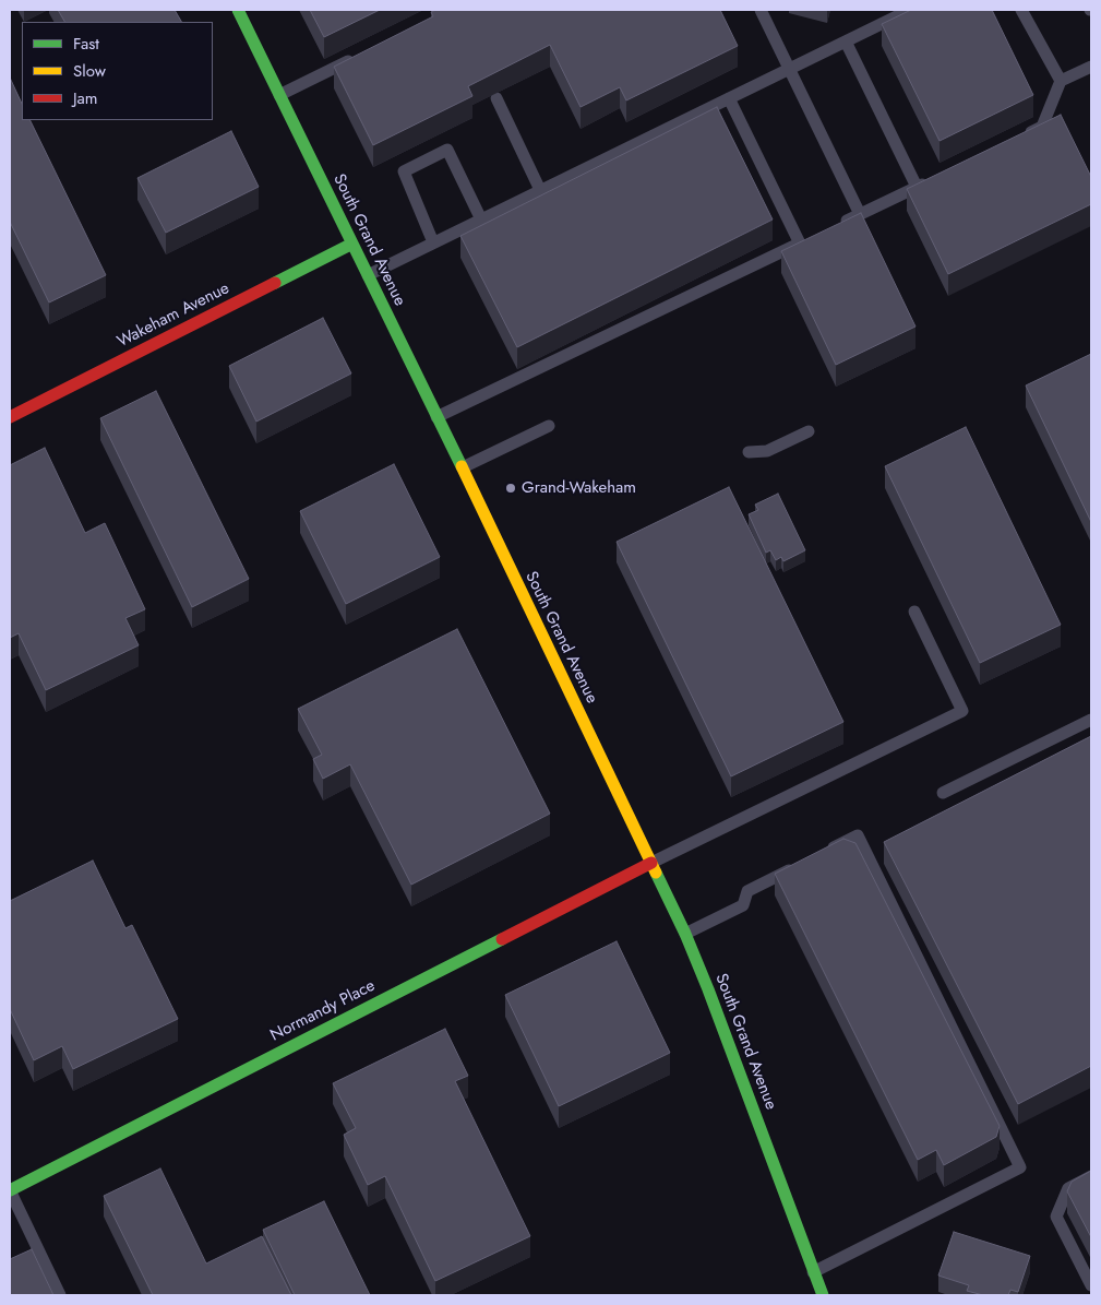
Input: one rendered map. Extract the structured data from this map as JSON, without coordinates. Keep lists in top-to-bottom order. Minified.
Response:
{"streets":{"main road":["South Grand Avenue","Wakeham Avenue","Normandy Place"]},"crossings":[["South Grand Avenue","Wakeham Avenue"],["South Grand Avenue","Normandy Place"]],"places":["Grand-Wakeham"],"legend":["Fast","Slow","Jam"]}
